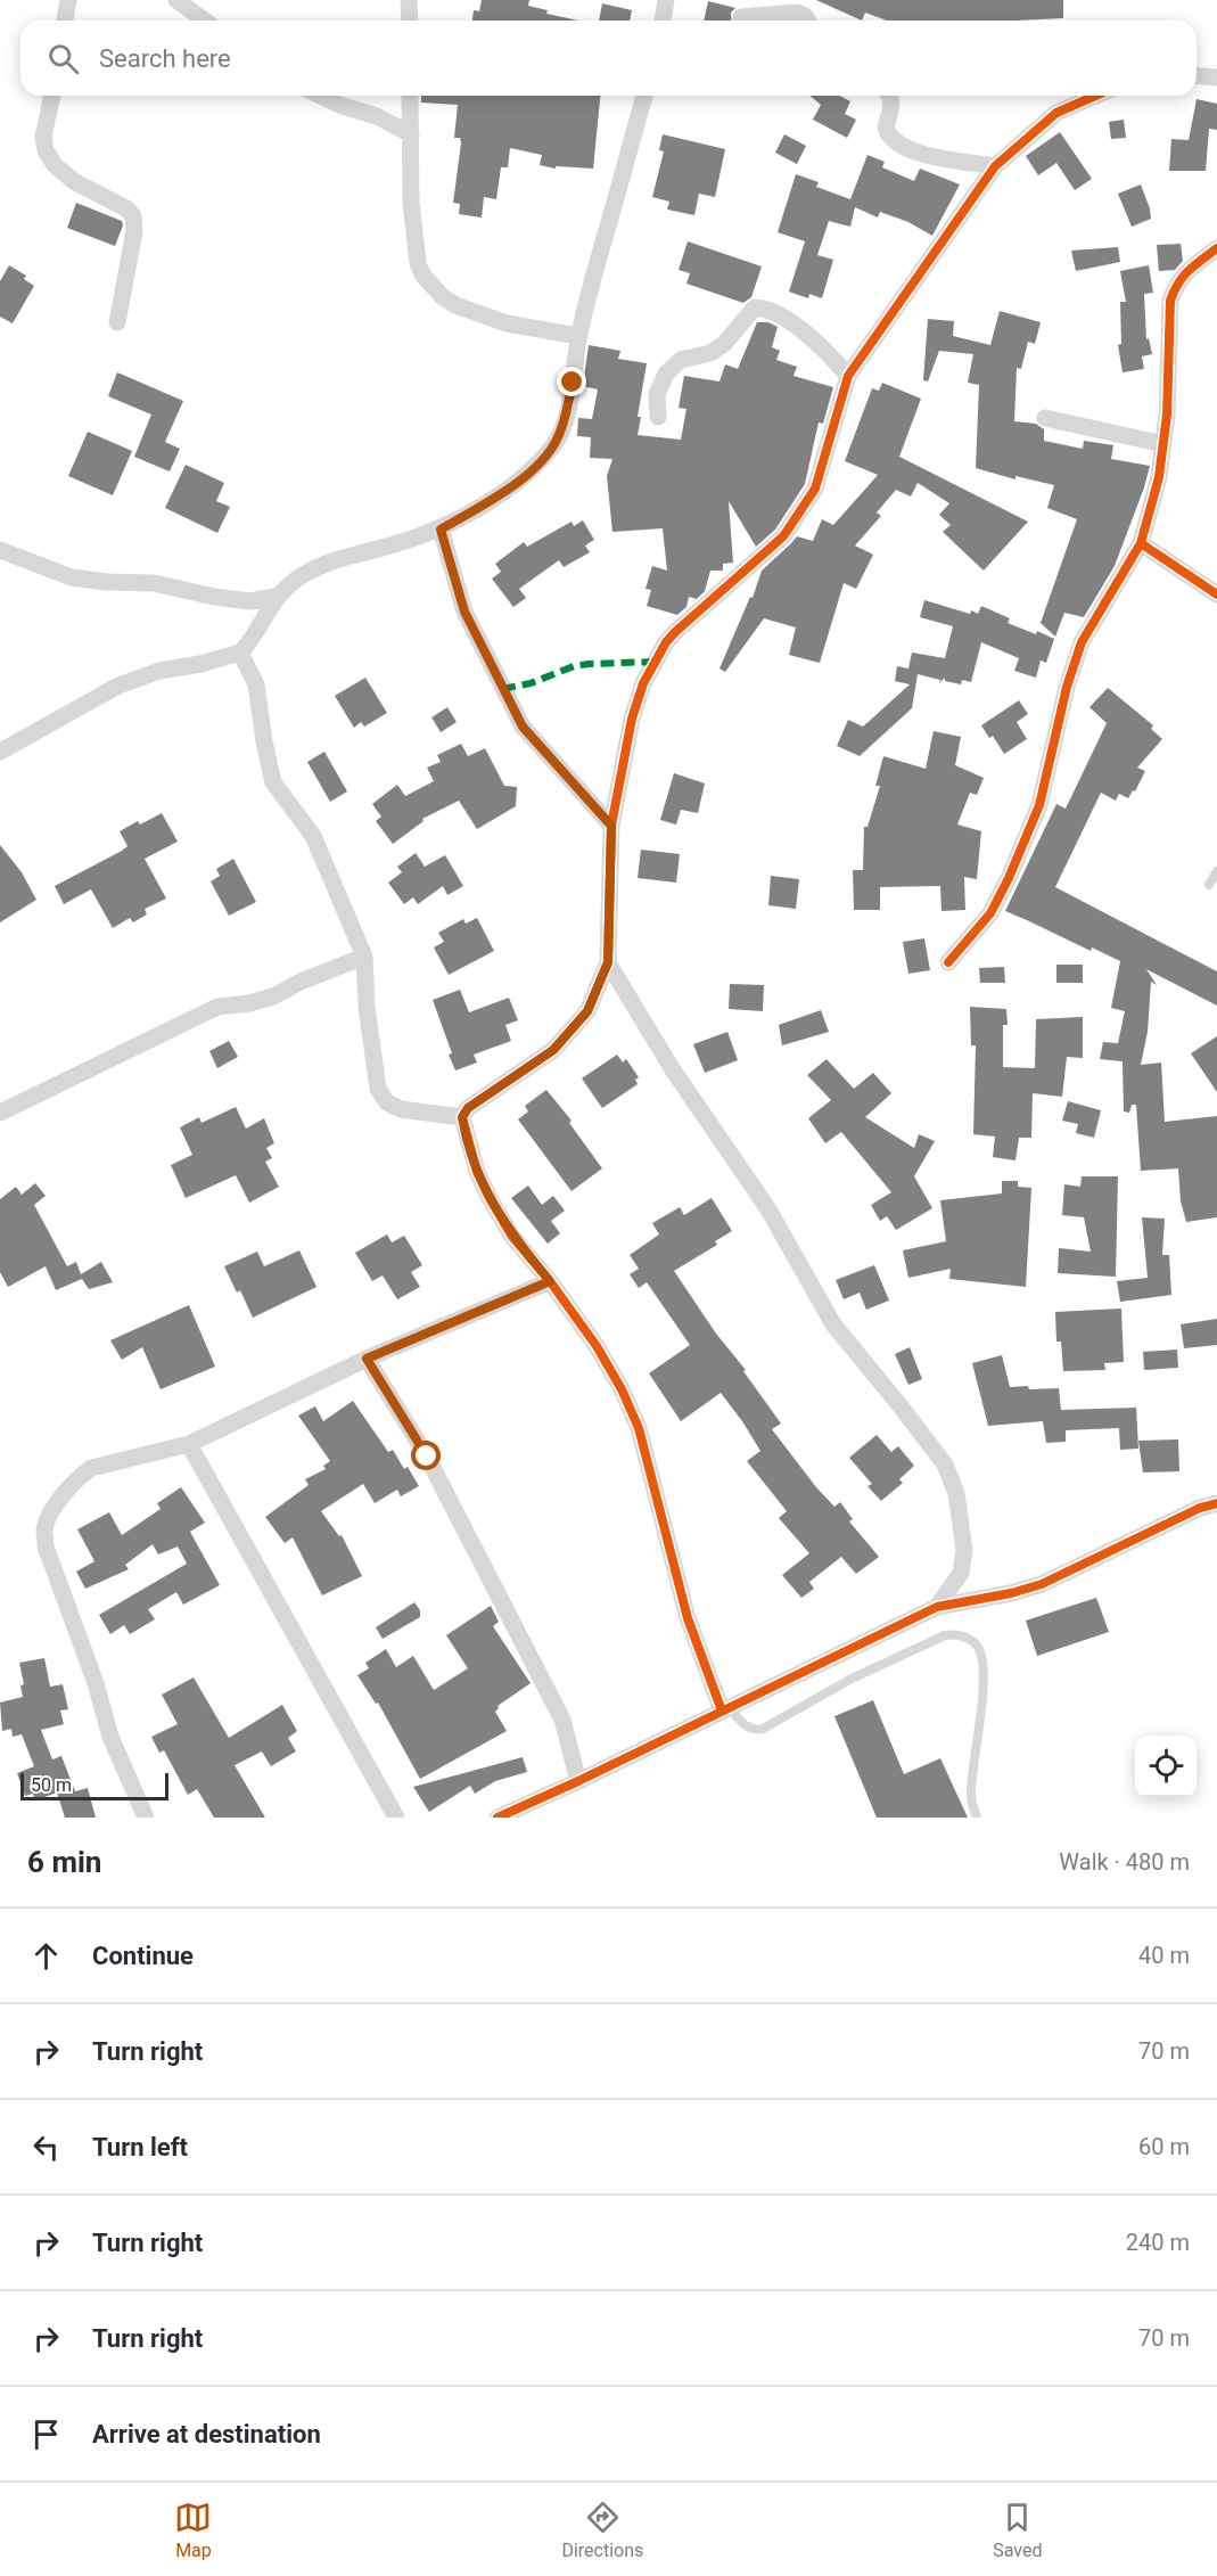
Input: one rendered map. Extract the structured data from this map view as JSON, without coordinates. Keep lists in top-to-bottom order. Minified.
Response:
{"scale_bar":"50 m","page":{"search":"Search here","scale":"50 m","heading":["6 min","Walk · 480 m"],"list":[["Continue","40 m"],["Turn right","70 m"],["Turn left","60 m"],["Turn right","240 m"],["Turn right","70 m"],"Arrive at destination"],"nav":["Map","Directions","Saved"]}}
